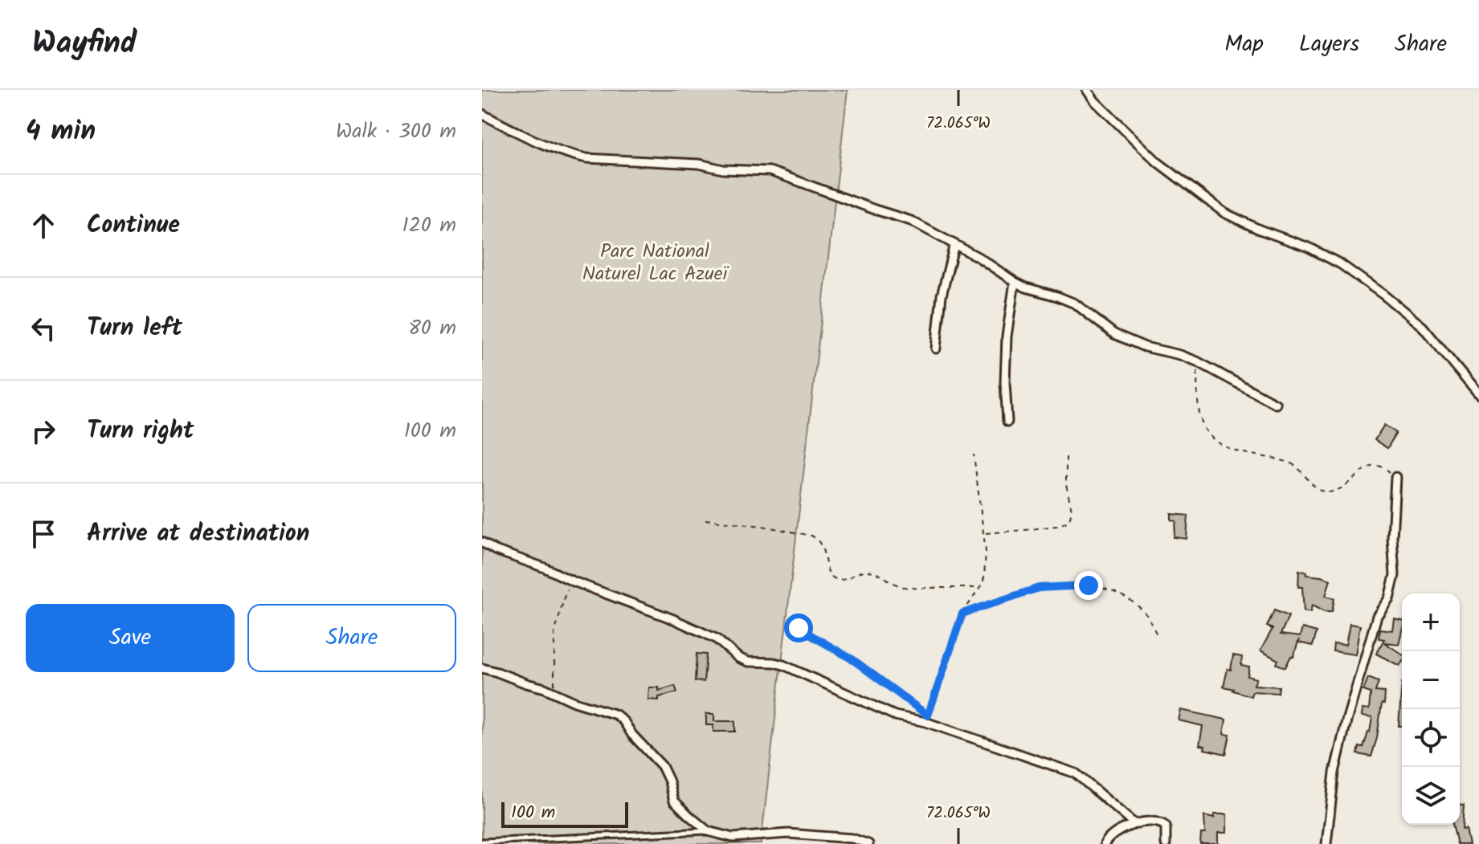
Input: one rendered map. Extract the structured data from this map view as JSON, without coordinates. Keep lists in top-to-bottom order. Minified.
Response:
{"parks":["Parc National Naturel Lac Azueï"],"scale_bar":"100 m","page":{"header":"Wayfind","nav":["Map","Layers","Share"],"heading":["4 min","Walk · 300 m"],"list":[["Continue","120 m"],["Turn left","80 m"],["Turn right","100 m"],"Arrive at destination"],"buttons":["Save","Share"],"map_buttons":["+","−"],"scale":"100 m"},"coordinates":["72.065°W"]}
